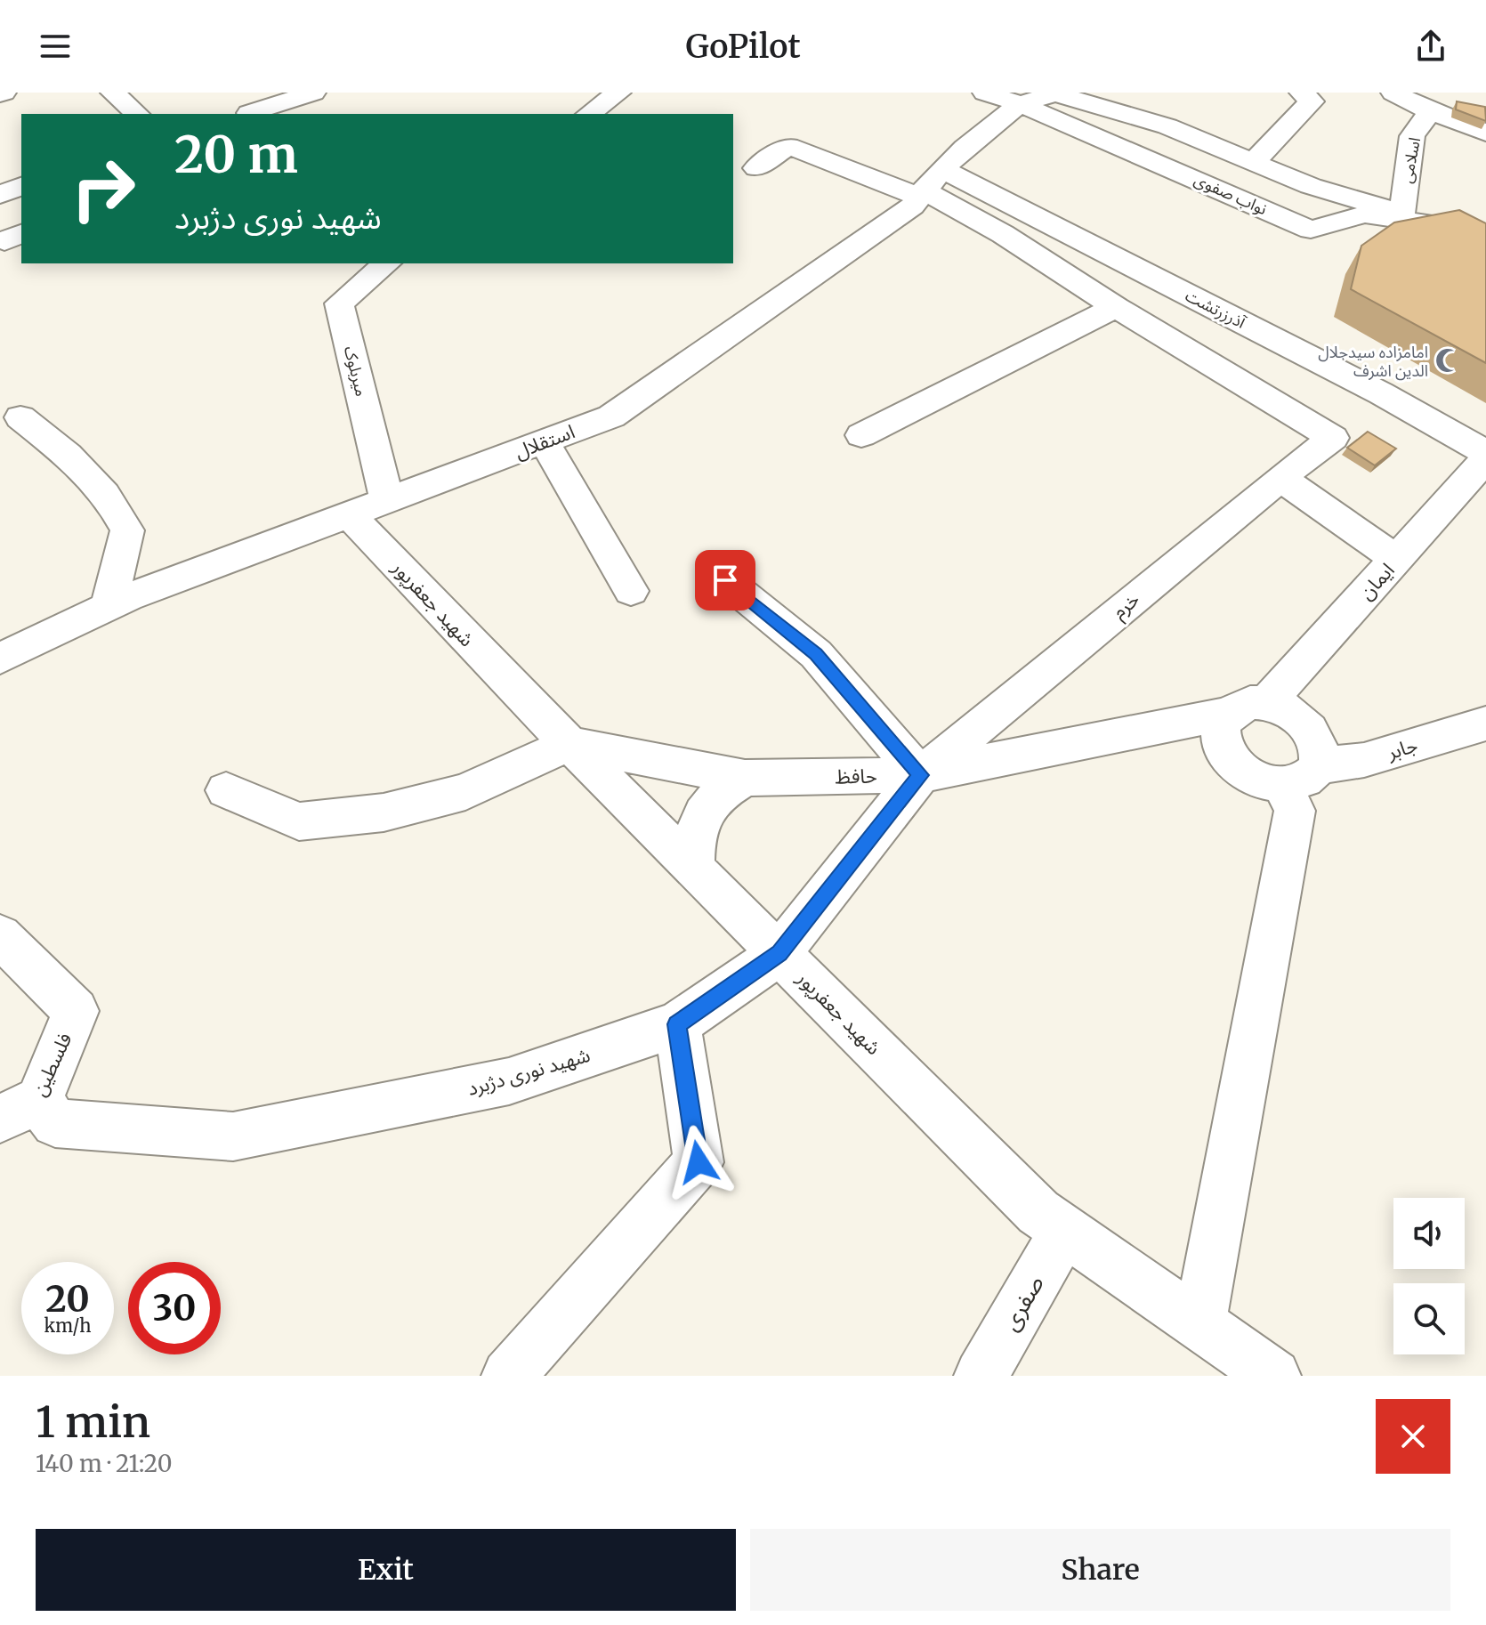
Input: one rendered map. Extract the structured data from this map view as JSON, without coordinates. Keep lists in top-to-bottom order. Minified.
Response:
{"streets":{"street":["اسلامی","نواب صفوی","آذرزرتشت","میربلوک","استقلال","ایمان","شهید جعفرپور","خرم","جابر","حافظ","فلسطین","شهید نوری دژبرد","صفری"]},"crossings":[["اسلامی","نواب صفوی"],["نواب صفوی","استقلال"],["آذرزرتشت","استقلال"],["میربلوک","استقلال"],["استقلال","شهید جعفرپور"],["ایمان","جابر"],["ایمان","حافظ"],["شهید جعفرپور","حافظ"],["شهید جعفرپور","شهید نوری دژبرد"],["شهید جعفرپور","صفری"],["خرم","حافظ"],["خرم","شهید نوری دژبرد"],["جابر","حافظ"],["حافظ","شهید نوری دژبرد"],["فلسطین","شهید نوری دژبرد"]],"places":{"mosque":["امامزاده سیدجلال الدین اشرف"]},"page":{"header":"GoPilot","turn":["20 m","شهید نوری دژبرد"],"speed":"20 km/h","limit":"30","heading":["1 min","140 m · 21:20"],"buttons":["Exit","Share"]}}
